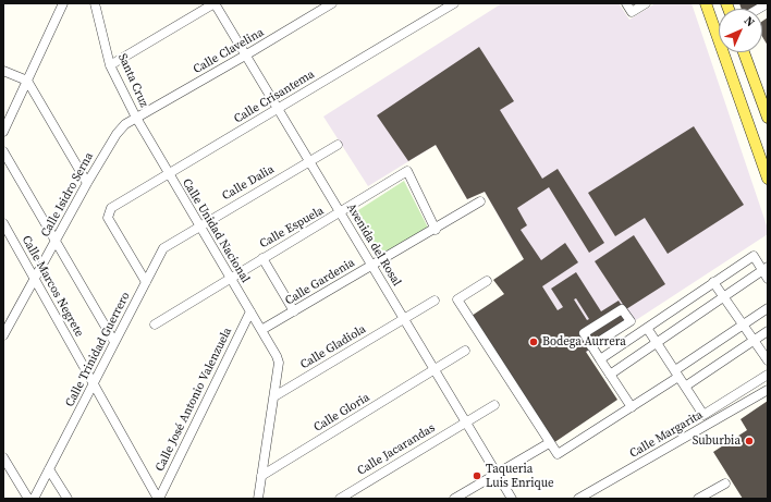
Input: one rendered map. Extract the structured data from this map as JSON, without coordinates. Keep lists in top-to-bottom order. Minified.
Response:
{"streets":{"street":["Calle Clavelina","Santa Cruz","Calle Crisantema","Calle Dalia","Calle Isidro Serna","Calle Espuela","Calle Unidad Nacional","Avenida del Rosal","Calle Gardenia","Calle Marcos Negrete","Calle Gladiola","Calle Trinidad Guerrero","Calle José Antonio Valenzuela","Calle Gloria","Calle Margarita","Calle Jacarandas"]},"crossings":[["Calle Clavelina","Santa Cruz"],["Calle Clavelina","Calle Isidro Serna"],["Calle Clavelina","Calle Unidad Nacional"],["Calle Clavelina","Avenida del Rosal"],["Santa Cruz","Calle Isidro Serna"],["Santa Cruz","Calle Unidad Nacional"],["Calle Crisantema","Calle Unidad Nacional"],["Calle Crisantema","Avenida del Rosal"],["Calle Crisantema","Calle Trinidad Guerrero"],["Calle Dalia","Calle Unidad Nacional"],["Calle Dalia","Avenida del Rosal"],["Calle Dalia","Calle Trinidad Guerrero"],["Calle Isidro Serna","Calle Unidad Nacional"],["Calle Isidro Serna","Calle Marcos Negrete"],["Calle Espuela","Calle Unidad Nacional"],["Calle Espuela","Avenida del Rosal"],["Calle Espuela","Calle Gardenia"],["Calle Unidad Nacional","Calle Gardenia"],["Calle Unidad Nacional","Calle Gladiola"],["Calle Unidad Nacional","Calle Trinidad Guerrero"],["Calle Unidad Nacional","Calle José Antonio Valenzuela"],["Avenida del Rosal","Calle Gardenia"],["Avenida del Rosal","Calle Gladiola"],["Avenida del Rosal","Calle Gloria"],["Avenida del Rosal","Calle Jacarandas"],["Calle Marcos Negrete","Calle Trinidad Guerrero"],["Calle Marcos Negrete","Calle José Antonio Valenzuela"]],"places":["Bodega Aurrera","Suburbia","Taqueria Luis Enrique"],"north":"top right"}
